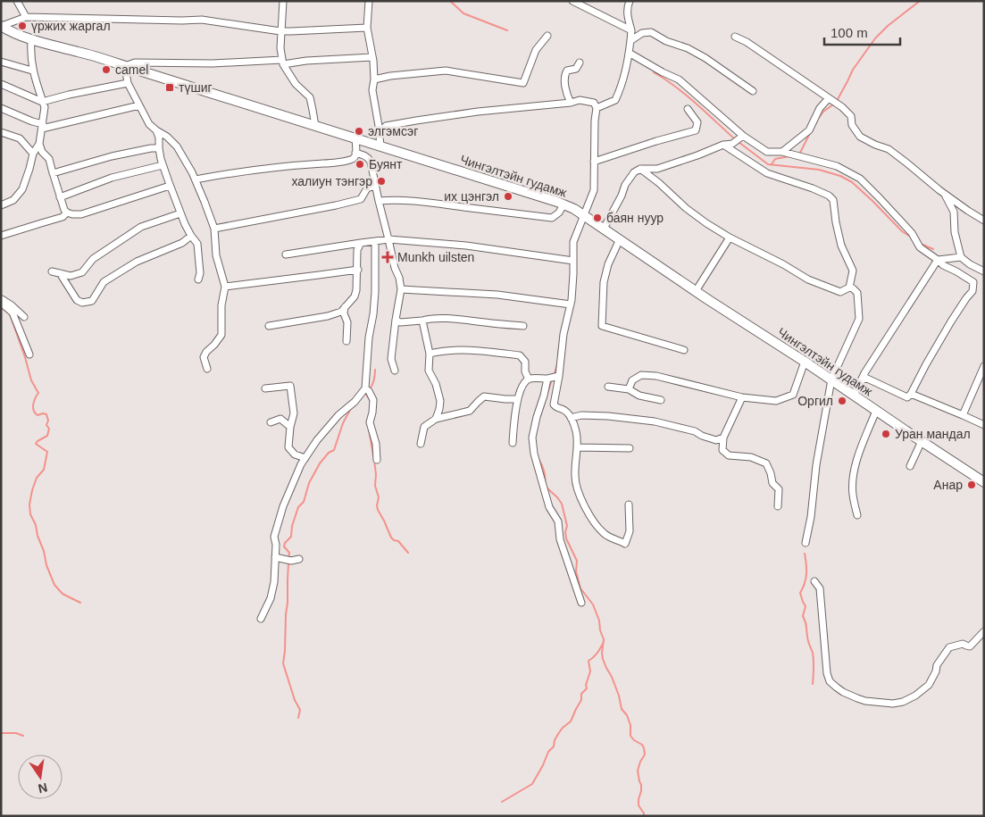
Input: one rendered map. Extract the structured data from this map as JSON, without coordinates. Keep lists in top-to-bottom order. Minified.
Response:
{"streets":{"main road":["Чингэлтэйн гудамж"]},"places":{"other":["үржих жаргал","camel","элгэмсэг","Буянт","халиун тэнгэр","их цэнгэл","баян нуур","Оргил","Уран мандал","Анар"],"transit":["түшиг"],"health":["Munkh uilsten"]},"scale_bar":"100 m","north":"bottom"}
